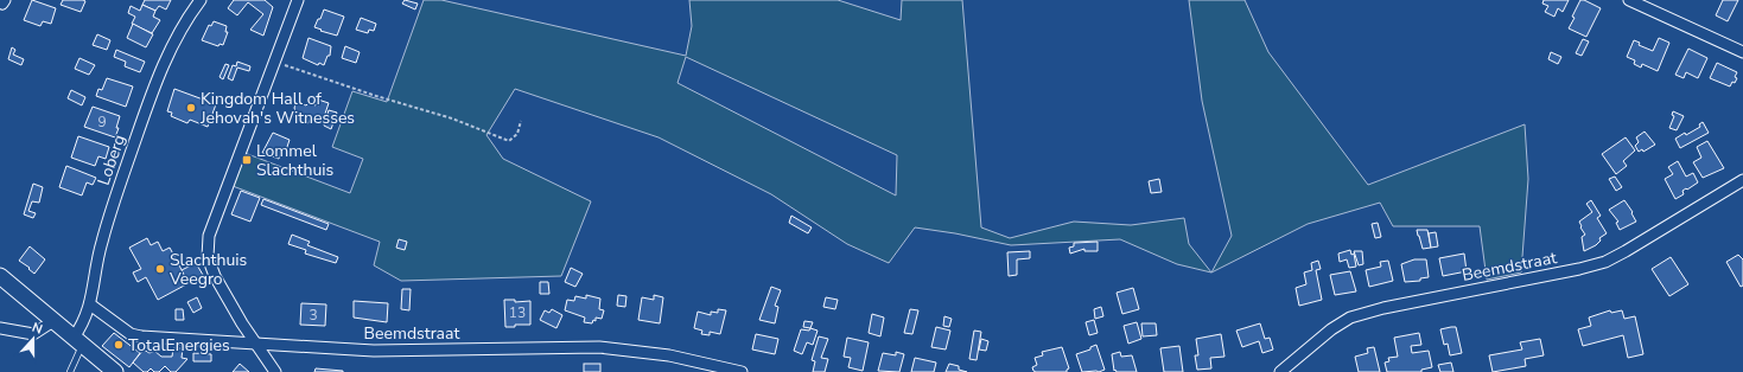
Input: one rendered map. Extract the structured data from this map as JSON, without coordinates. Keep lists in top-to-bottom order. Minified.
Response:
{"streets":{"street":["Loberg","Beemdstraat"]},"crossings":[["Loberg","Beemdstraat"]],"places":{"other":["Kingdom Hall of Jehovah's Witnesses","Slachthuis Veegro","TotalEnergies"],"transit":["Lommel Slachthuis"]},"house_numbers":["9","13","3"],"north":"top"}
